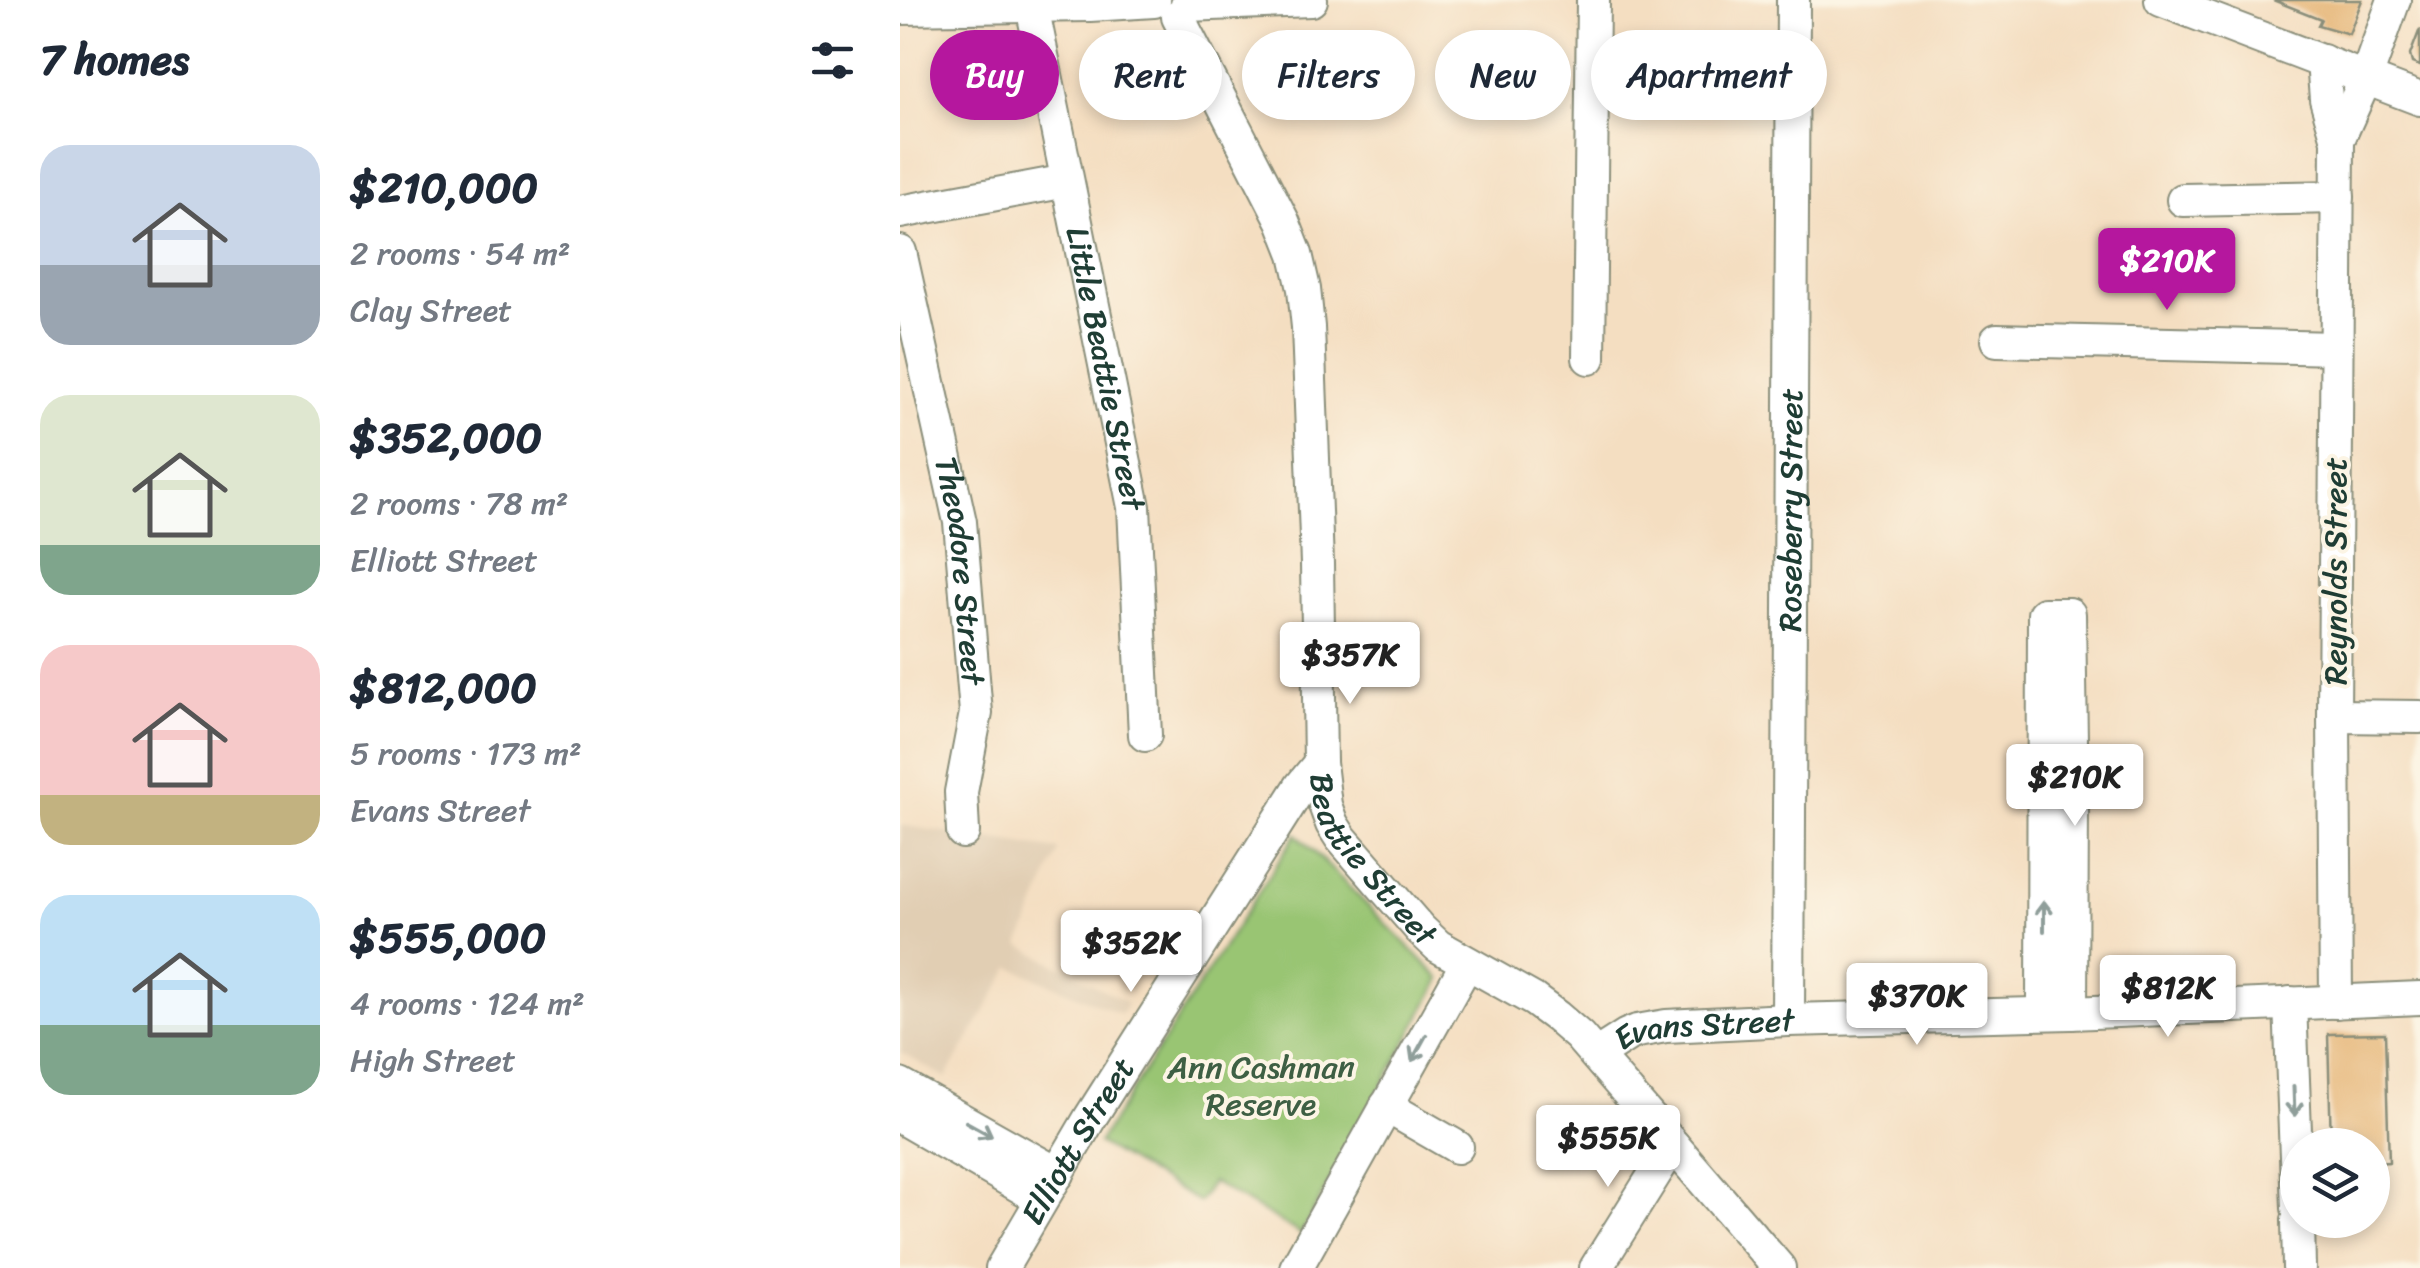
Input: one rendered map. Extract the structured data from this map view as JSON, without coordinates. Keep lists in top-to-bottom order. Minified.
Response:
{"streets":{"street":["Little Beattie Street","Roseberry Street","Theodore Street","Reynolds Street","Beattie Street","Evans Street","Elliott Street"]},"crossings":[["Roseberry Street","Evans Street"],["Reynolds Street","Evans Street"],["Beattie Street","Evans Street"],["Beattie Street","Elliott Street"]],"parks":["Ann Cashman Reserve"],"page":{"heading":"7 homes","chip":["Buy","Rent","Filters","New","Apartment"],"list":[{"name":"$210,000","note":"2 rooms · 54 m² · Clay Street"},{"name":"$352,000","note":"2 rooms · 78 m² · Elliott Street"},{"name":"$812,000","note":"5 rooms · 173 m² · Evans Street"},{"name":"$555,000","note":"4 rooms · 124 m² · High Street"}],"price":["$210K","$357K","$210K","$352K","$812K","$370K","$555K"]}}
